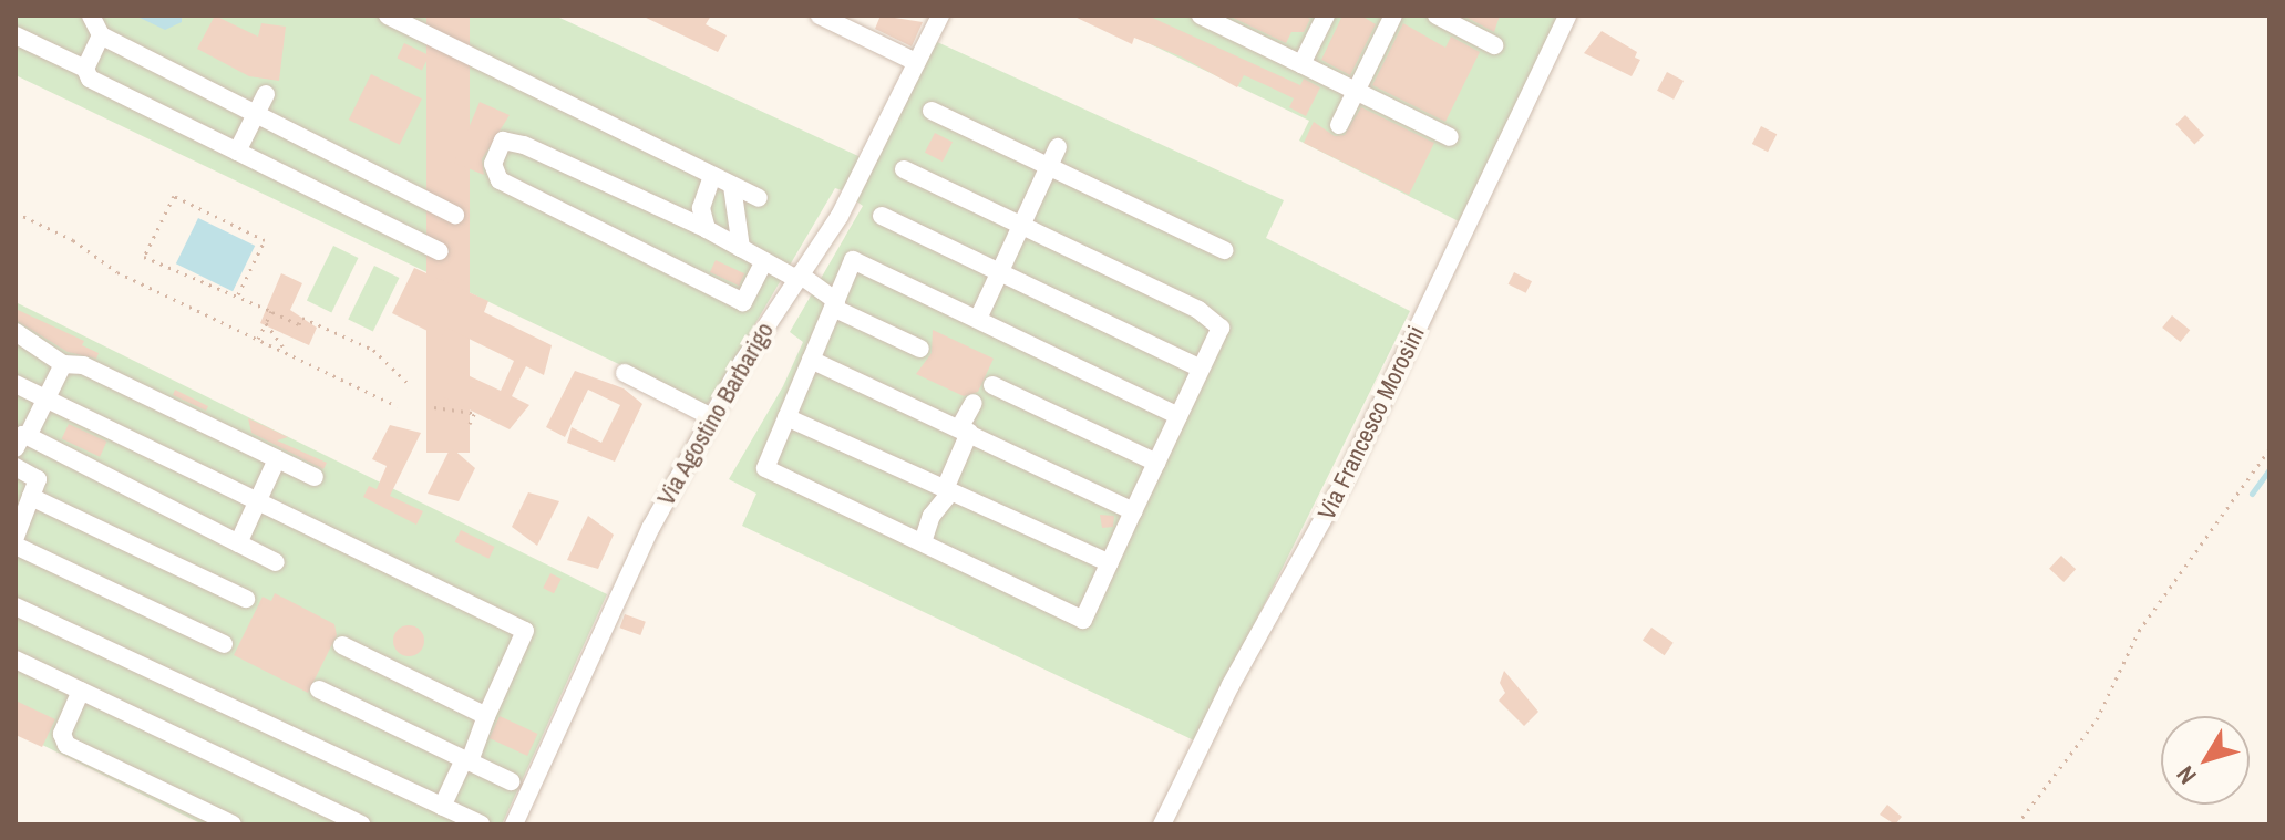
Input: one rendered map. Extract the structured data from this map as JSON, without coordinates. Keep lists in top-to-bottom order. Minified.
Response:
{"streets":{"street":["Via Agostino Barbarigo","Via Francesco Morosini"]},"north":"bottom left"}
